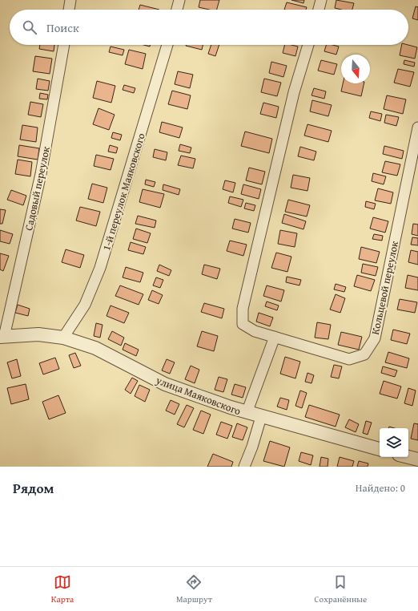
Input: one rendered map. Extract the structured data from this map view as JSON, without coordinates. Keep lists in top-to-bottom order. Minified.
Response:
{"streets":{"street":["Садовый переулок","1-й переулок Маяковского","Кольцевой переулок","улица Маяковского"]},"crossings":[["Садовый переулок","улица Маяковского"],["1-й переулок Маяковского","улица Маяковского"]],"north":"bottom","page":{"search":"Поиск","heading":["Рядом","Найдено: 0"],"nav":["Карта","Маршрут","Сохранённые"]}}
